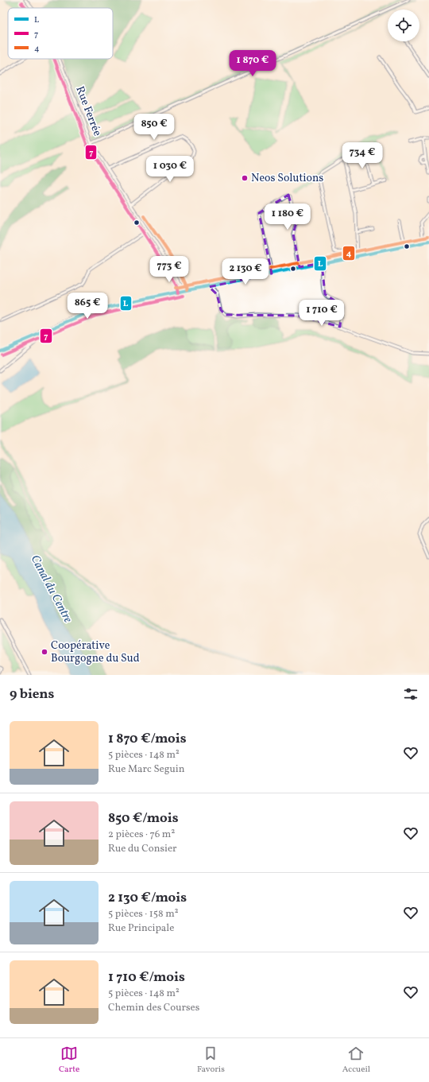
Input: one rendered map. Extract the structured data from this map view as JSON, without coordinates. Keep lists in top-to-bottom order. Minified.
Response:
{"streets":{"street":["Rue Ferrée"]},"water":["Canal du Centre"],"places":["Neos Solutions","Coopérative Bourgogne du Sud"],"lines":["transit line 7","transit line 4","transit line L"],"legend":["L","7","4"],"page":{"price":["1 870 €","850 €","734 €","1 030 €","1 180 €","773 €","2 130 €","865 €","1 710 €"],"heading":"9 biens","list":[{"name":"1 870 €/mois","note":"5 pièces · 148 m² · Rue Marc Seguin"},{"name":"850 €/mois","note":"2 pièces · 76 m² · Rue du Consier"},{"name":"2 130 €/mois","note":"5 pièces · 158 m² · Rue Principale"},{"name":"1 710 €/mois","note":"5 pièces · 148 m² · Chemin des Courses"}],"tabs":["Carte","Favoris","Accueil"]}}
